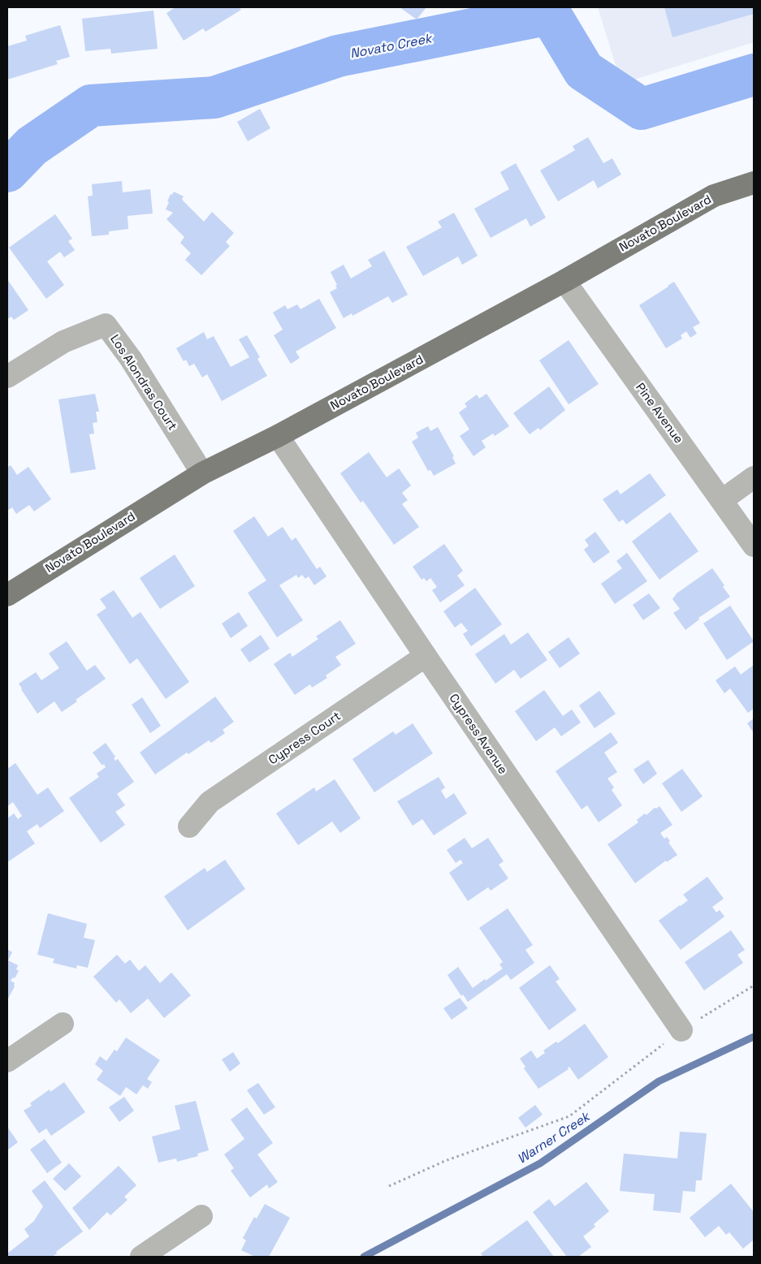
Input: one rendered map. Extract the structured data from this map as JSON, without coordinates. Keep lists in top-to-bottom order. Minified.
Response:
{"streets":{"main road":["Novato Boulevard"],"street":["Los Alondras Court","Pine Avenue","Cypress Avenue","Cypress Court"]},"crossings":[["Novato Boulevard","Los Alondras Court"],["Novato Boulevard","Pine Avenue"],["Novato Boulevard","Cypress Avenue"],["Cypress Avenue","Cypress Court"]],"water":["Novato Creek","Warner Creek"]}
